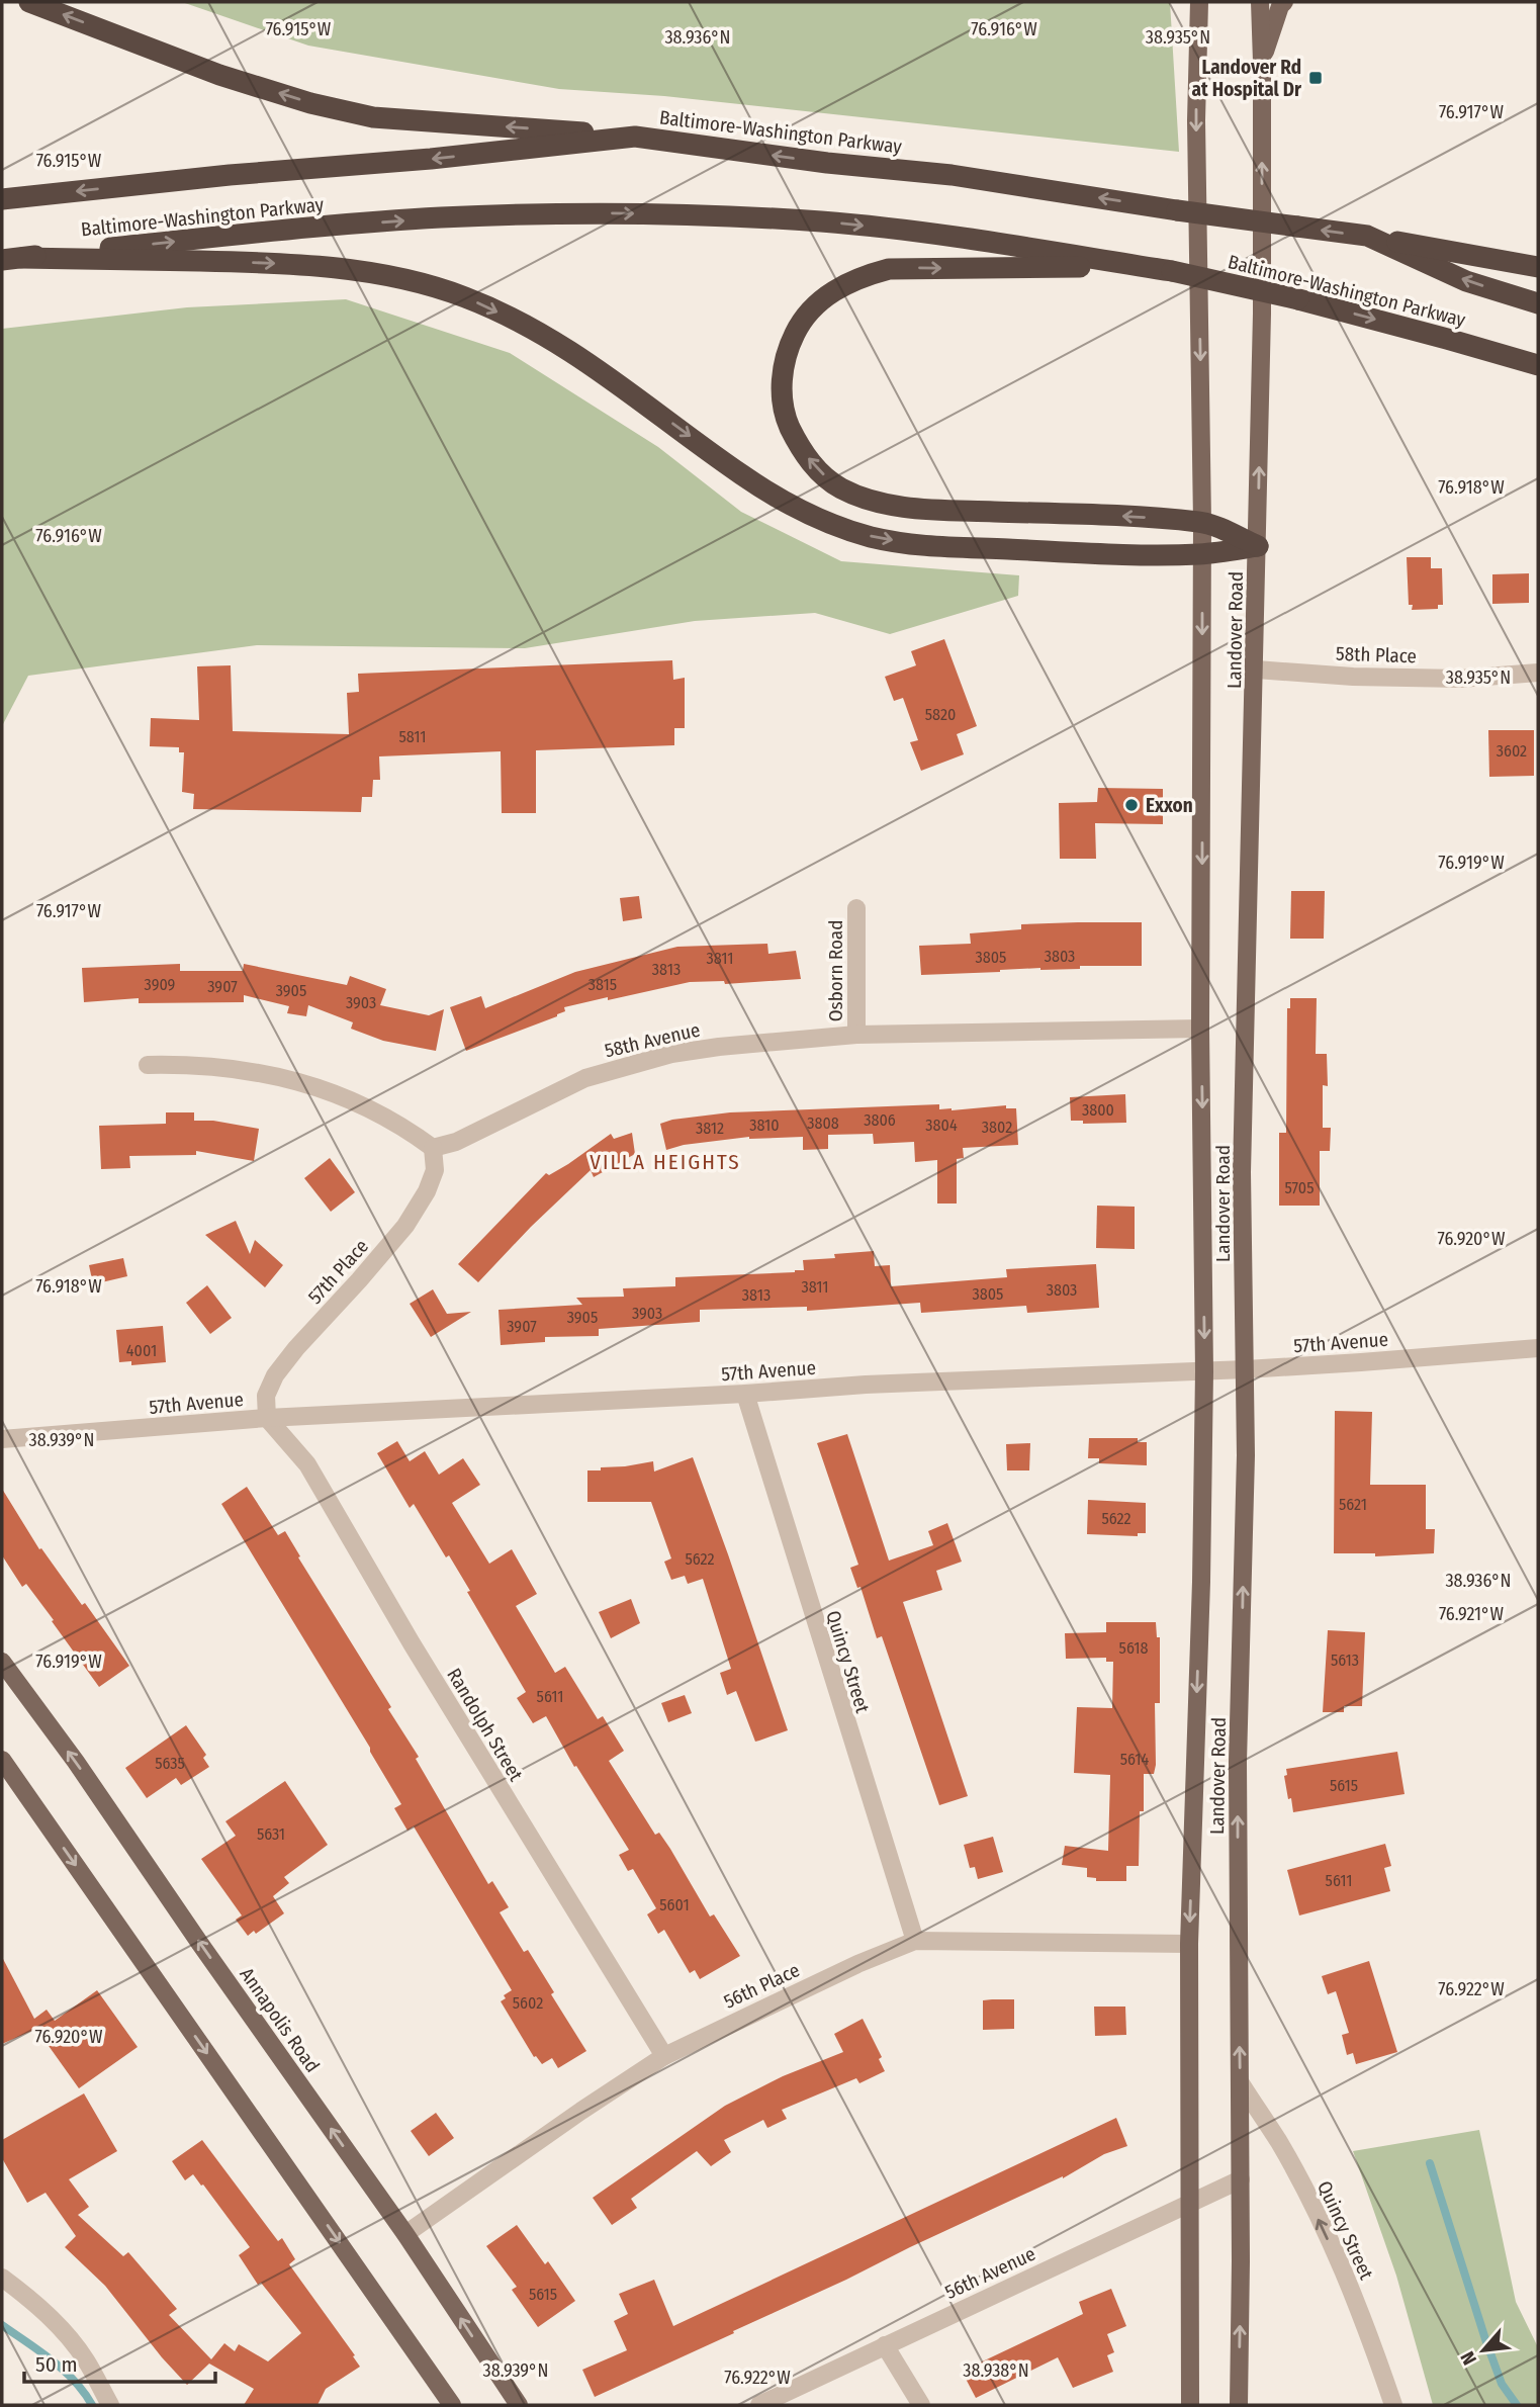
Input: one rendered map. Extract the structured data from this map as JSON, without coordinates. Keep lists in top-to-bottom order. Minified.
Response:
{"streets":{"highway":["Baltimore-Washington Parkway"],"main road":["Landover Road","Annapolis Road"],"street":["58th Place","Osborn Road","58th Avenue","57th Place","57th Avenue","Quincy Street","Randolph Street","56th Place","56th Avenue"]},"crossings":[["Landover Road","58th Place"],["Landover Road","58th Avenue"],["Landover Road","57th Avenue"],["Landover Road","Quincy Street"],["Landover Road","56th Place"],["Landover Road","56th Avenue"],["Osborn Road","58th Avenue"],["58th Avenue","57th Place"],["57th Place","57th Avenue"],["57th Place","Randolph Street"],["57th Avenue","Quincy Street"],["57th Avenue","Randolph Street"],["Quincy Street","56th Place"],["Randolph Street","56th Place"],["56th Place","Annapolis Road"]],"one_way":["Quincy Street"],"districts":["VILLA HEIGHTS"],"places":{"transit":["Landover Rd at Hospital Dr"],"other":["Exxon"]},"house_numbers":["5820","5811","3602","3803","3805","3811","3813","3909","3815","3907","3905","3903","3800","3806","3808","3810","3804","3802","3812","5705","3811","3803","3805","3813","3903","3905","3907","4001","5621","5622","5622","5618","5613","5611","5614","5635","5615","5631","5611","5601","5602","5615"],"scale_bar":"50 m","north":"bottom left","coordinates":["76.916°W","76.915°W","38.936°N","38.935°N","76.917°W","76.918°W","76.919°W","76.920°W","38.939°N","76.921°W","76.922°W","38.938°N"]}
